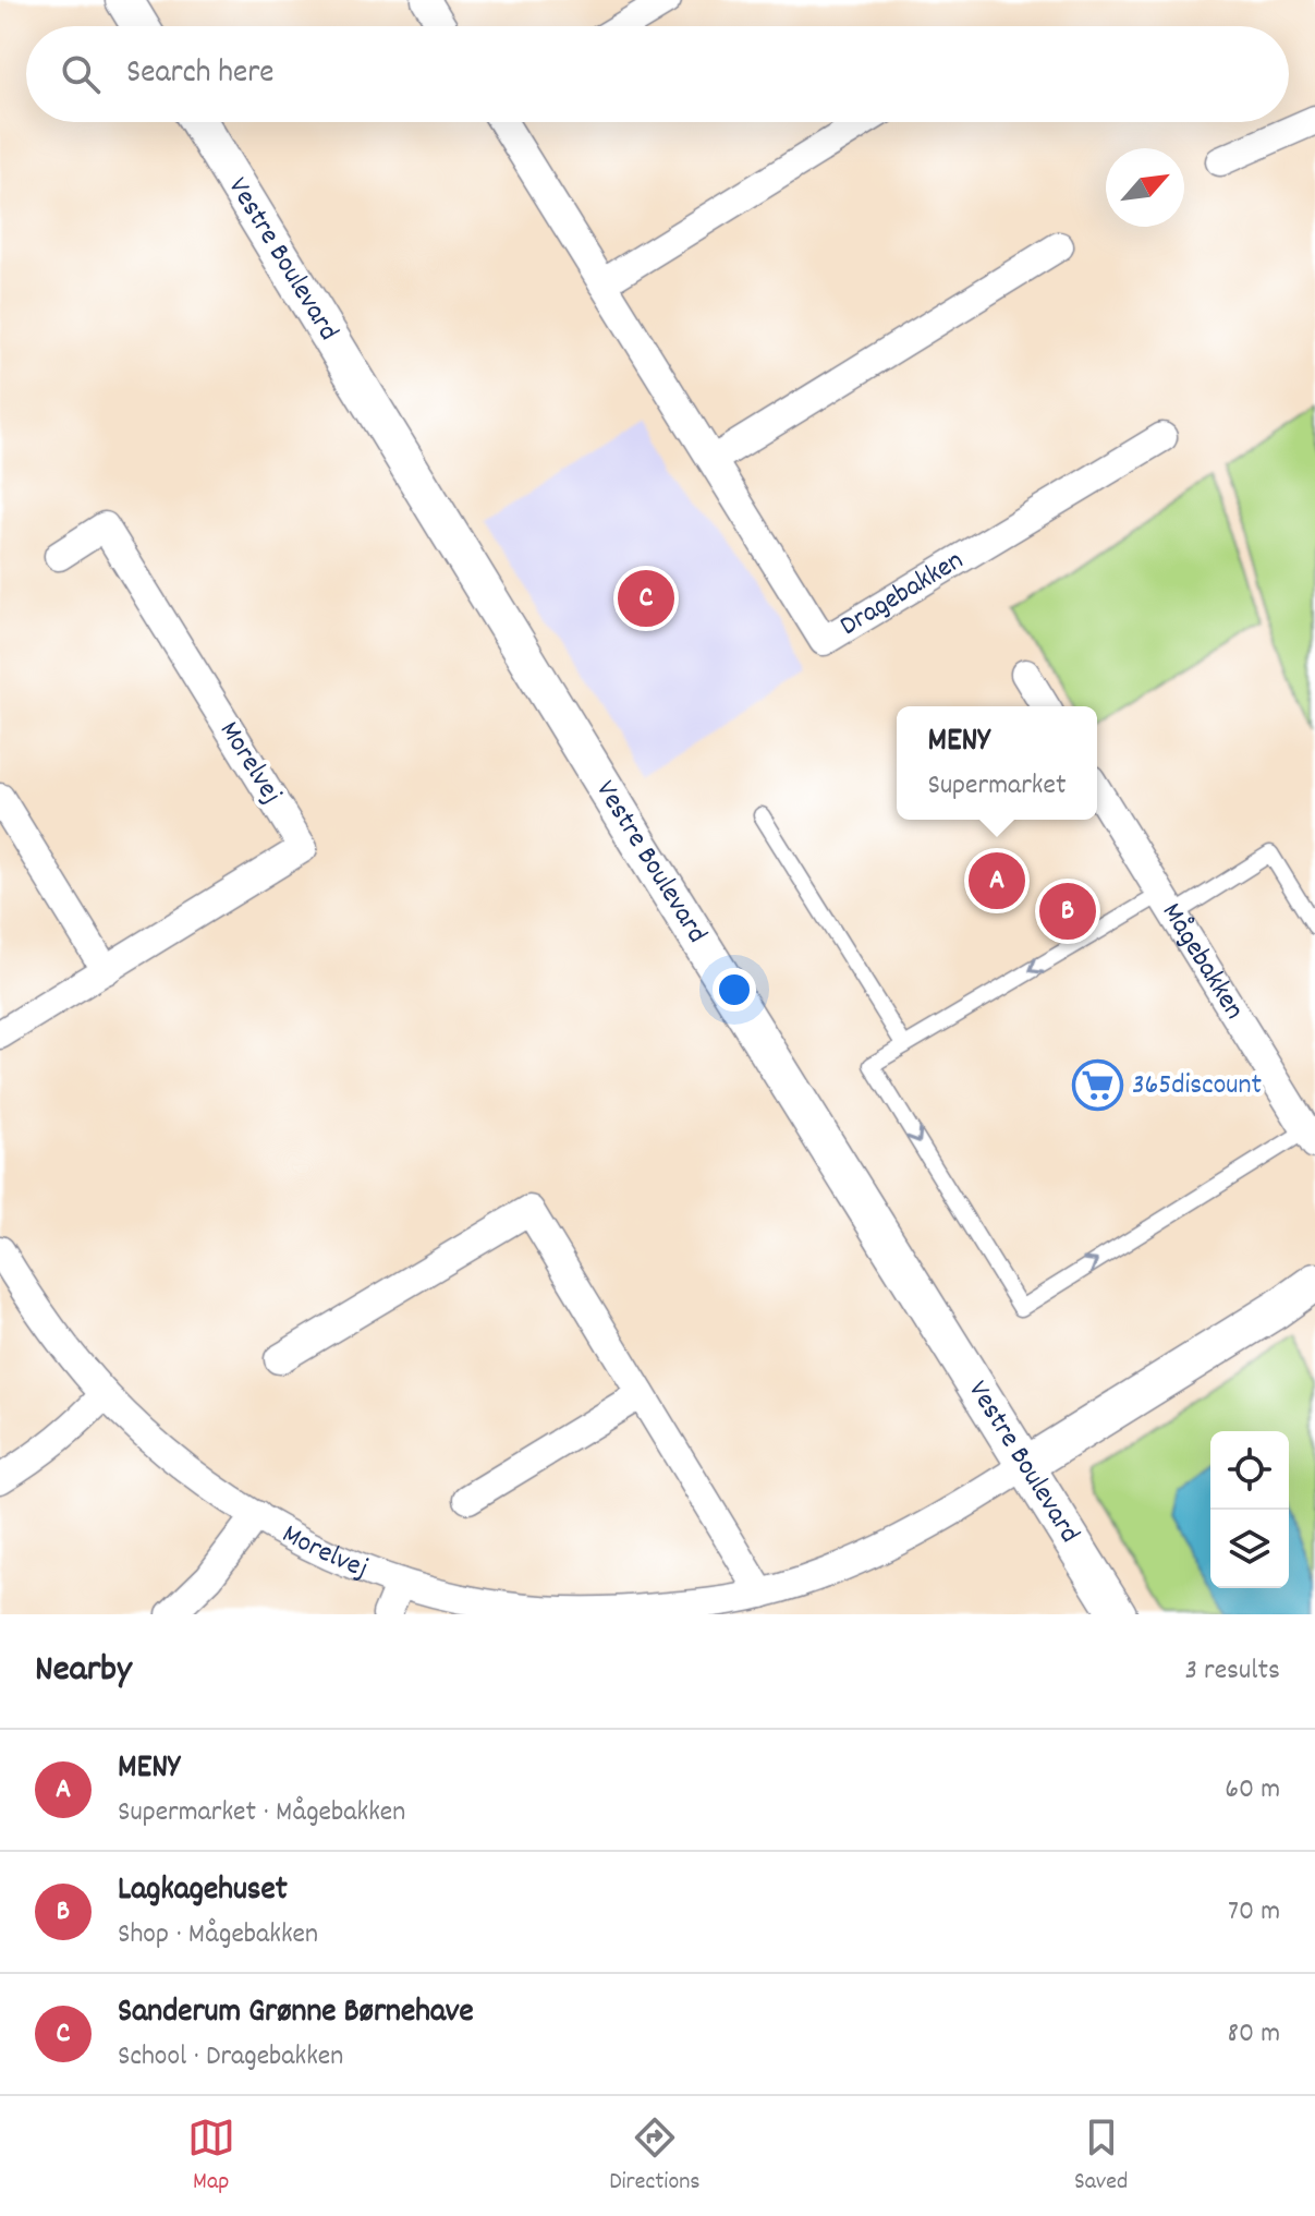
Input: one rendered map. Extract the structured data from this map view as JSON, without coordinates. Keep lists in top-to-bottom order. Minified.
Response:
{"streets":{"street":["Vestre Boulevard","Dragebakken","Morelvej","Mågebakken"]},"crossings":[["Vestre Boulevard","Morelvej"]],"places":{"supermarket":["365discount"]},"north":"top right","page":{"search":"Search here","pins":["C","A","B"],"popup":["MENY","Supermarket"],"heading":["Nearby","3 results"],"list":[{"mark":"A","name":"MENY","note":"Supermarket · Mågebakken","value":"60 m"},{"mark":"B","name":"Lagkagehuset","note":"Shop · Mågebakken","value":"70 m"},{"mark":"C","name":"Sanderum Grønne Børnehave","note":"School · Dragebakken","value":"80 m"}],"nav":["Map","Directions","Saved"]}}
